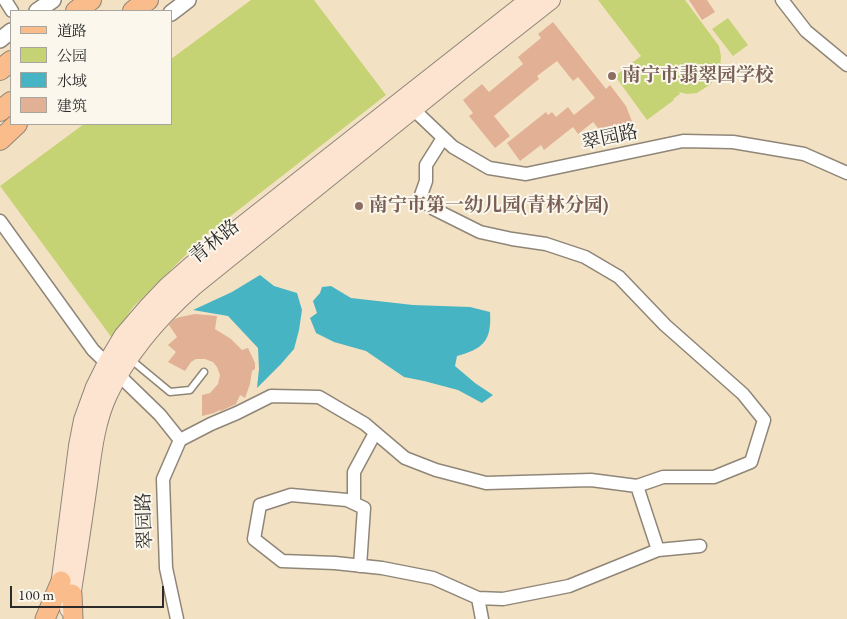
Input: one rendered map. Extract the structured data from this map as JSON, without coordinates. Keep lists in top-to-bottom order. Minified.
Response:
{"streets":{"main road":["青林路"],"street":["翠园路"]},"crossings":[["翠园路","青林路"]],"places":["南宁市翡翠园学校","南宁市第一幼儿园(青林分园)"],"legend":["道路","公园","水域","建筑"],"scale_bar":"100 m"}
